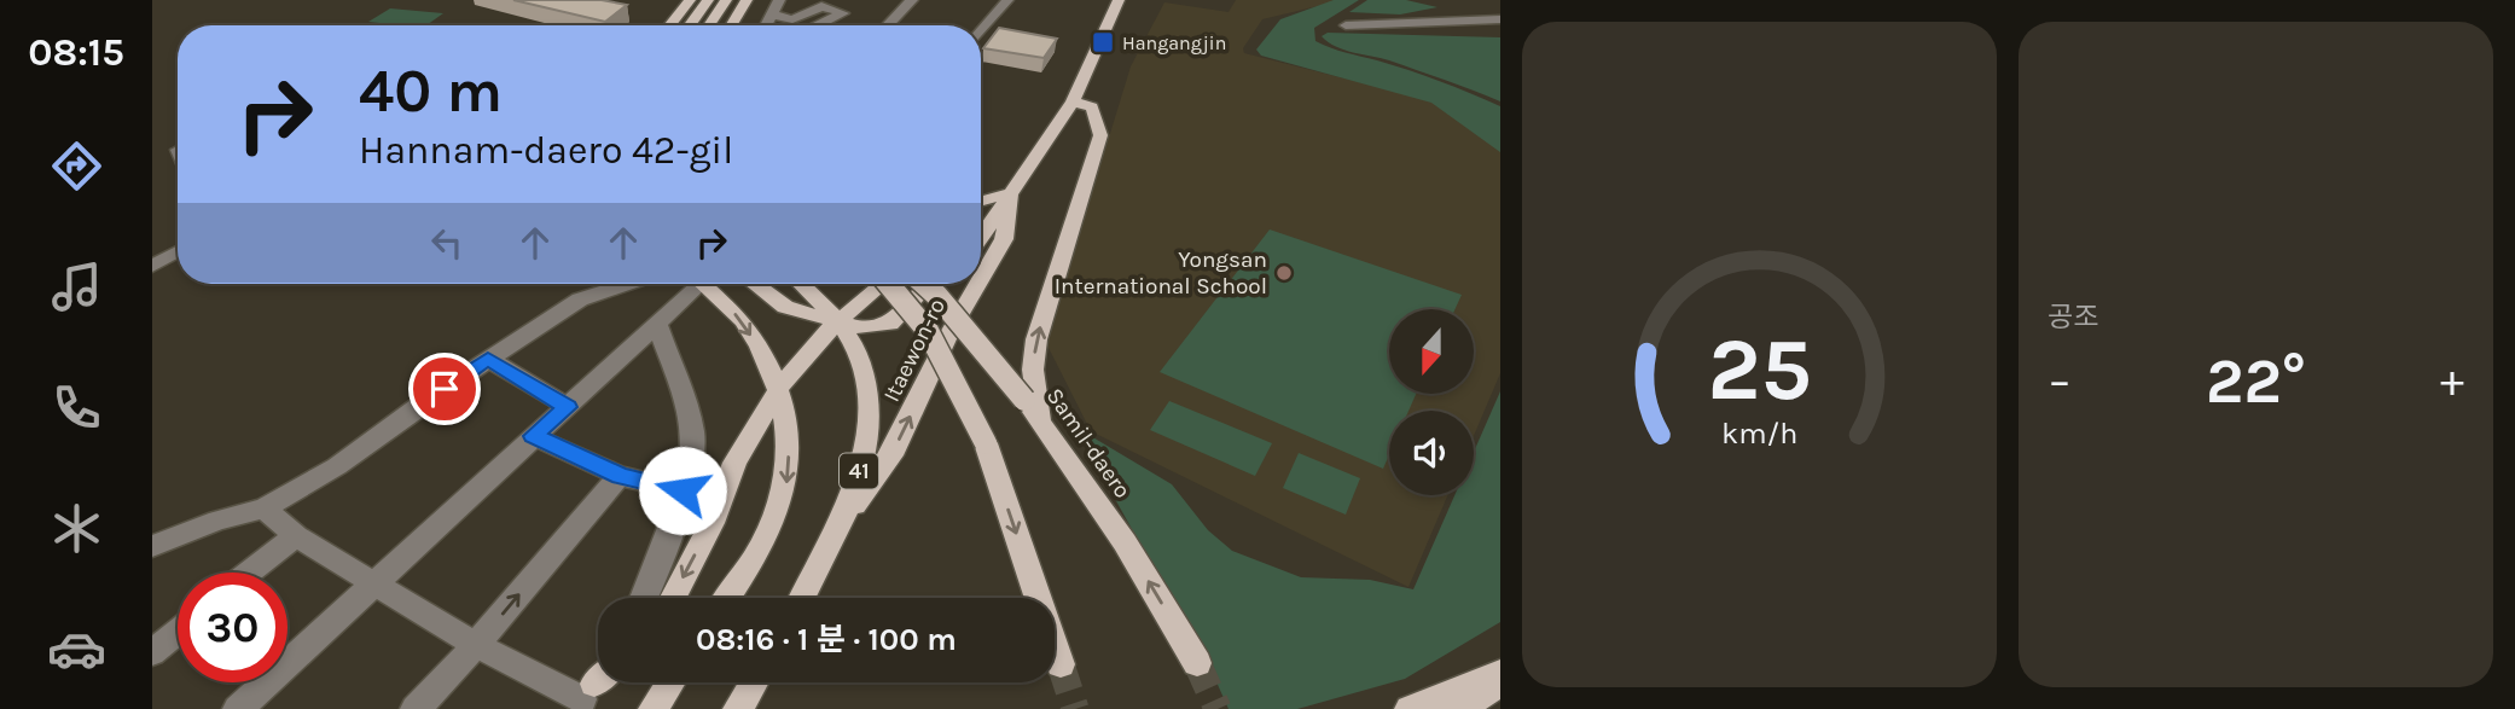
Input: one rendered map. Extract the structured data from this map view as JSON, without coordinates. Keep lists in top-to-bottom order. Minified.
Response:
{"streets":{"main road":["Itaewon-ro","Samil-daero","41"]},"crossings":[["Itaewon-ro","41"]],"places":{"transit":["Hangangjin"],"other":["Yongsan International School"]},"north":"bottom","page":{"tabs":"08:15","tile":"공조","turn":["40 m","Hannam-daero 42-gil"],"heat":["−","22°","+"],"limit":"30","trip":"08:16 · 1 분 · 100 m","gauge":["25","km/h"]}}
